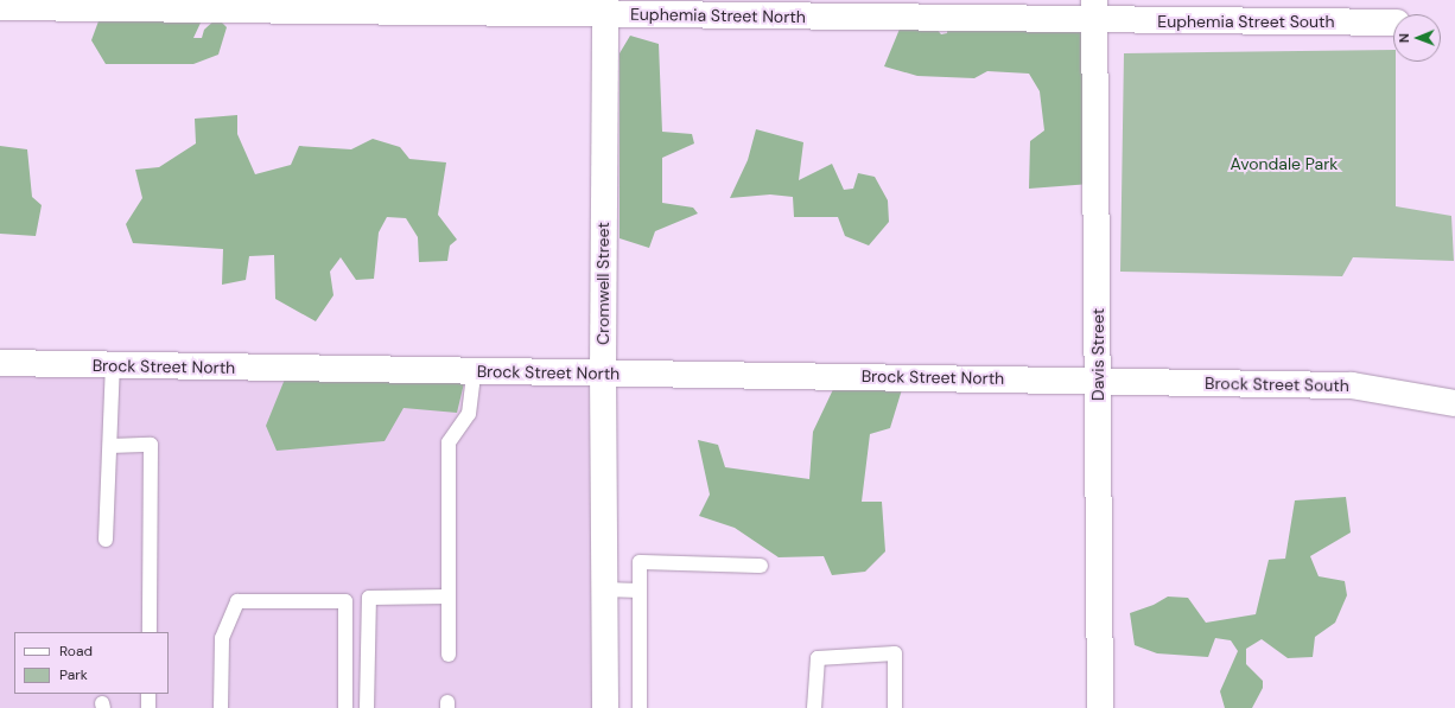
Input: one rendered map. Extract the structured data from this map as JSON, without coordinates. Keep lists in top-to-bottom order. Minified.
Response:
{"streets":{"street":["Euphemia Street North","Euphemia Street South","Cromwell Street","Davis Street","Brock Street North","Brock Street South"]},"crossings":[["Euphemia Street North","Euphemia Street South"],["Euphemia Street North","Cromwell Street"],["Euphemia Street North","Davis Street"],["Euphemia Street South","Davis Street"],["Cromwell Street","Brock Street North"],["Davis Street","Brock Street North"],["Davis Street","Brock Street South"],["Brock Street North","Brock Street South"]],"parks":["Avondale Park"],"legend":["Road","Park"],"north":"left"}
